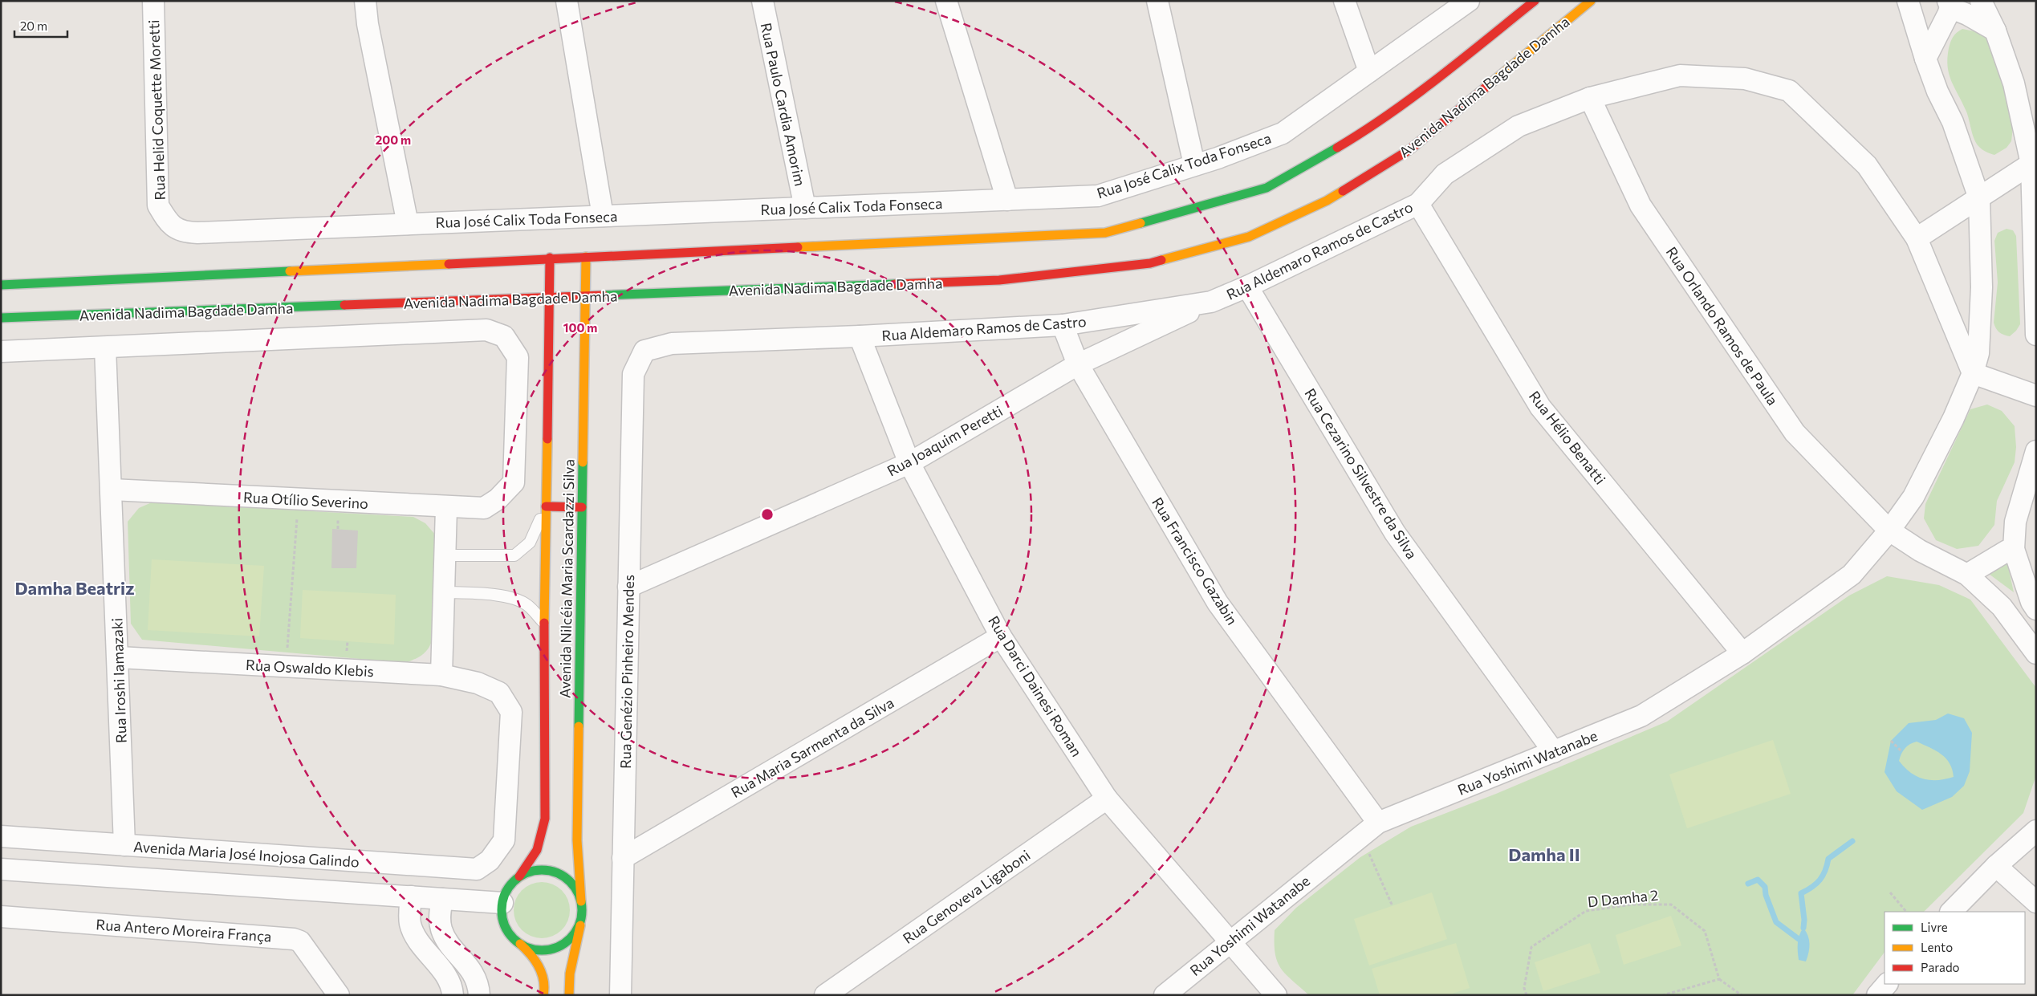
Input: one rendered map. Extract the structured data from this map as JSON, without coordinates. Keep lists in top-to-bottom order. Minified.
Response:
{"streets":{"street":["Avenida Nadima Bagdade Damha","Rua Paulo Cardia Amorim","Rua Helid Coquette Moretti","Rua José Calix Toda Fonseca","Rua Aldemaro Ramos de Castro","Rua Orlando Ramos de Paula","Rua Hélio Benatti","Rua Joaquim Peretti","Rua Cezarino Silvestre da Silva","Rua Otílio Severino","Rua Francisco Gazabin","Avenida Nilcéia Maria Scardazzi Silva","Rua Oswaldo Klebis","Rua Genézio Pinheiro Mendes","Rua Iroshi Iamazaki","Rua Darci Dainesi Roman","Rua Maria Sarmenta da Silva","Rua Yoshimi Watanabe","Avenida Maria José Inojosa Galindo","Rua Genoveva Ligaboni","Rua Antero Moreira França"],"path":["D Damha 2"]},"crossings":[["Avenida Nadima Bagdade Damha","Avenida Nilcéia Maria Scardazzi Silva"],["Rua Paulo Cardia Amorim","Rua José Calix Toda Fonseca"],["Rua Helid Coquette Moretti","Rua José Calix Toda Fonseca"],["Rua Aldemaro Ramos de Castro","Rua Orlando Ramos de Paula"],["Rua Aldemaro Ramos de Castro","Rua Hélio Benatti"],["Rua Aldemaro Ramos de Castro","Rua Joaquim Peretti"],["Rua Aldemaro Ramos de Castro","Rua Cezarino Silvestre da Silva"],["Rua Aldemaro Ramos de Castro","Rua Francisco Gazabin"],["Rua Aldemaro Ramos de Castro","Rua Genézio Pinheiro Mendes"],["Rua Aldemaro Ramos de Castro","Rua Darci Dainesi Roman"],["Rua Aldemaro Ramos de Castro","Rua Yoshimi Watanabe"],["Rua Orlando Ramos de Paula","Rua Yoshimi Watanabe"],["Rua Hélio Benatti","Rua Yoshimi Watanabe"],["Rua Joaquim Peretti","Rua Francisco Gazabin"],["Rua Joaquim Peretti","Rua Genézio Pinheiro Mendes"],["Rua Joaquim Peretti","Rua Darci Dainesi Roman"],["Rua Cezarino Silvestre da Silva","Rua Yoshimi Watanabe"],["Rua Otílio Severino","Rua Iroshi Iamazaki"],["Rua Francisco Gazabin","Rua Yoshimi Watanabe"],["Rua Oswaldo Klebis","Rua Iroshi Iamazaki"],["Rua Oswaldo Klebis","Avenida Maria José Inojosa Galindo"],["Rua Genézio Pinheiro Mendes","Rua Maria Sarmenta da Silva"],["Rua Iroshi Iamazaki","Avenida Maria José Inojosa Galindo"],["Rua Darci Dainesi Roman","Rua Maria Sarmenta da Silva"],["Rua Darci Dainesi Roman","Rua Yoshimi Watanabe"],["Rua Darci Dainesi Roman","Rua Genoveva Ligaboni"]],"districts":["Damha Beatriz","Damha II"],"legend":["Livre","Lento","Parado"],"scale_bar":"20 m","rings":["200 m","100 m"]}
